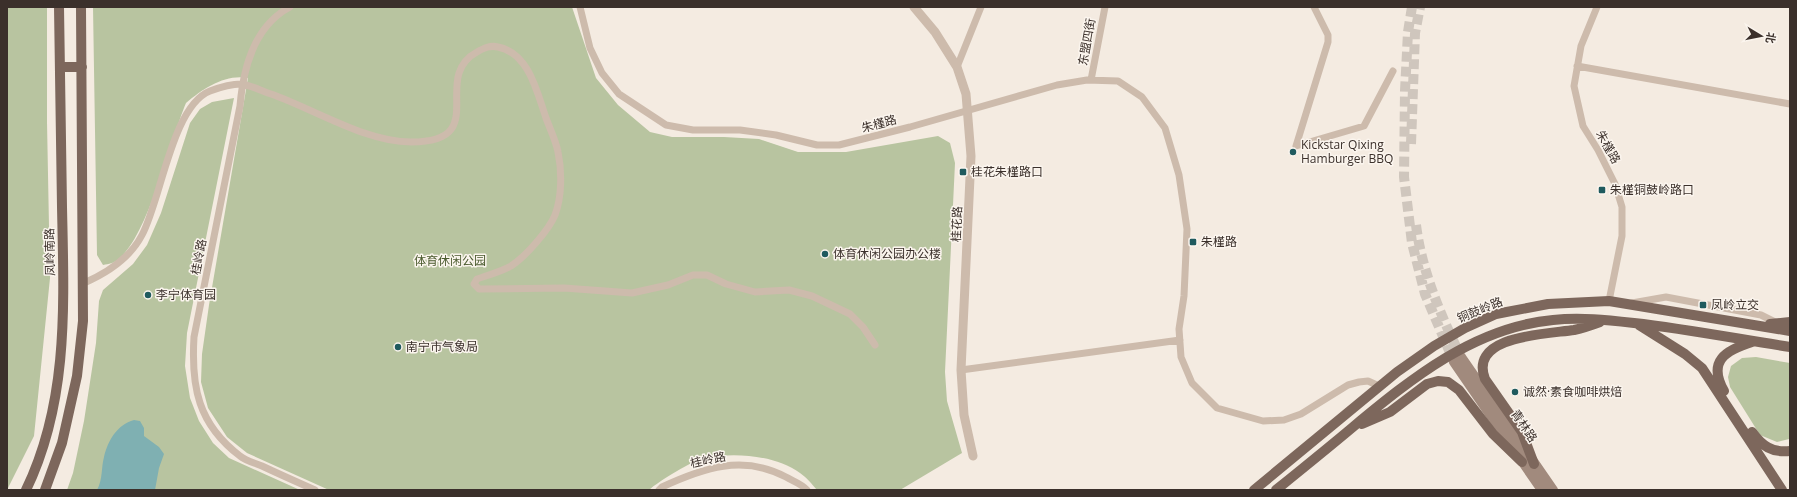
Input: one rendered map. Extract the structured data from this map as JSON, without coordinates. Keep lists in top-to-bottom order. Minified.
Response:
{"streets":{"main road":["凤岭南路","铜鼓岭路","青林路"],"street":["东盟四街","朱槿路","桂花路","桂岭路"]},"crossings":[["东盟四街","朱槿路"],["朱槿路","桂花路"],["朱槿路","铜鼓岭路"]],"parks":["体育休闲公园"],"places":{"other":["Kickstar Qixing Hamburger BBQ","体育休闲公园办公楼","李宁体育园","南宁市气象局","诚然·素食咖啡烘焙"],"transit":["桂花朱槿路口","朱槿铜鼓岭路口","朱槿路","凤岭立交"]},"north":"right"}
